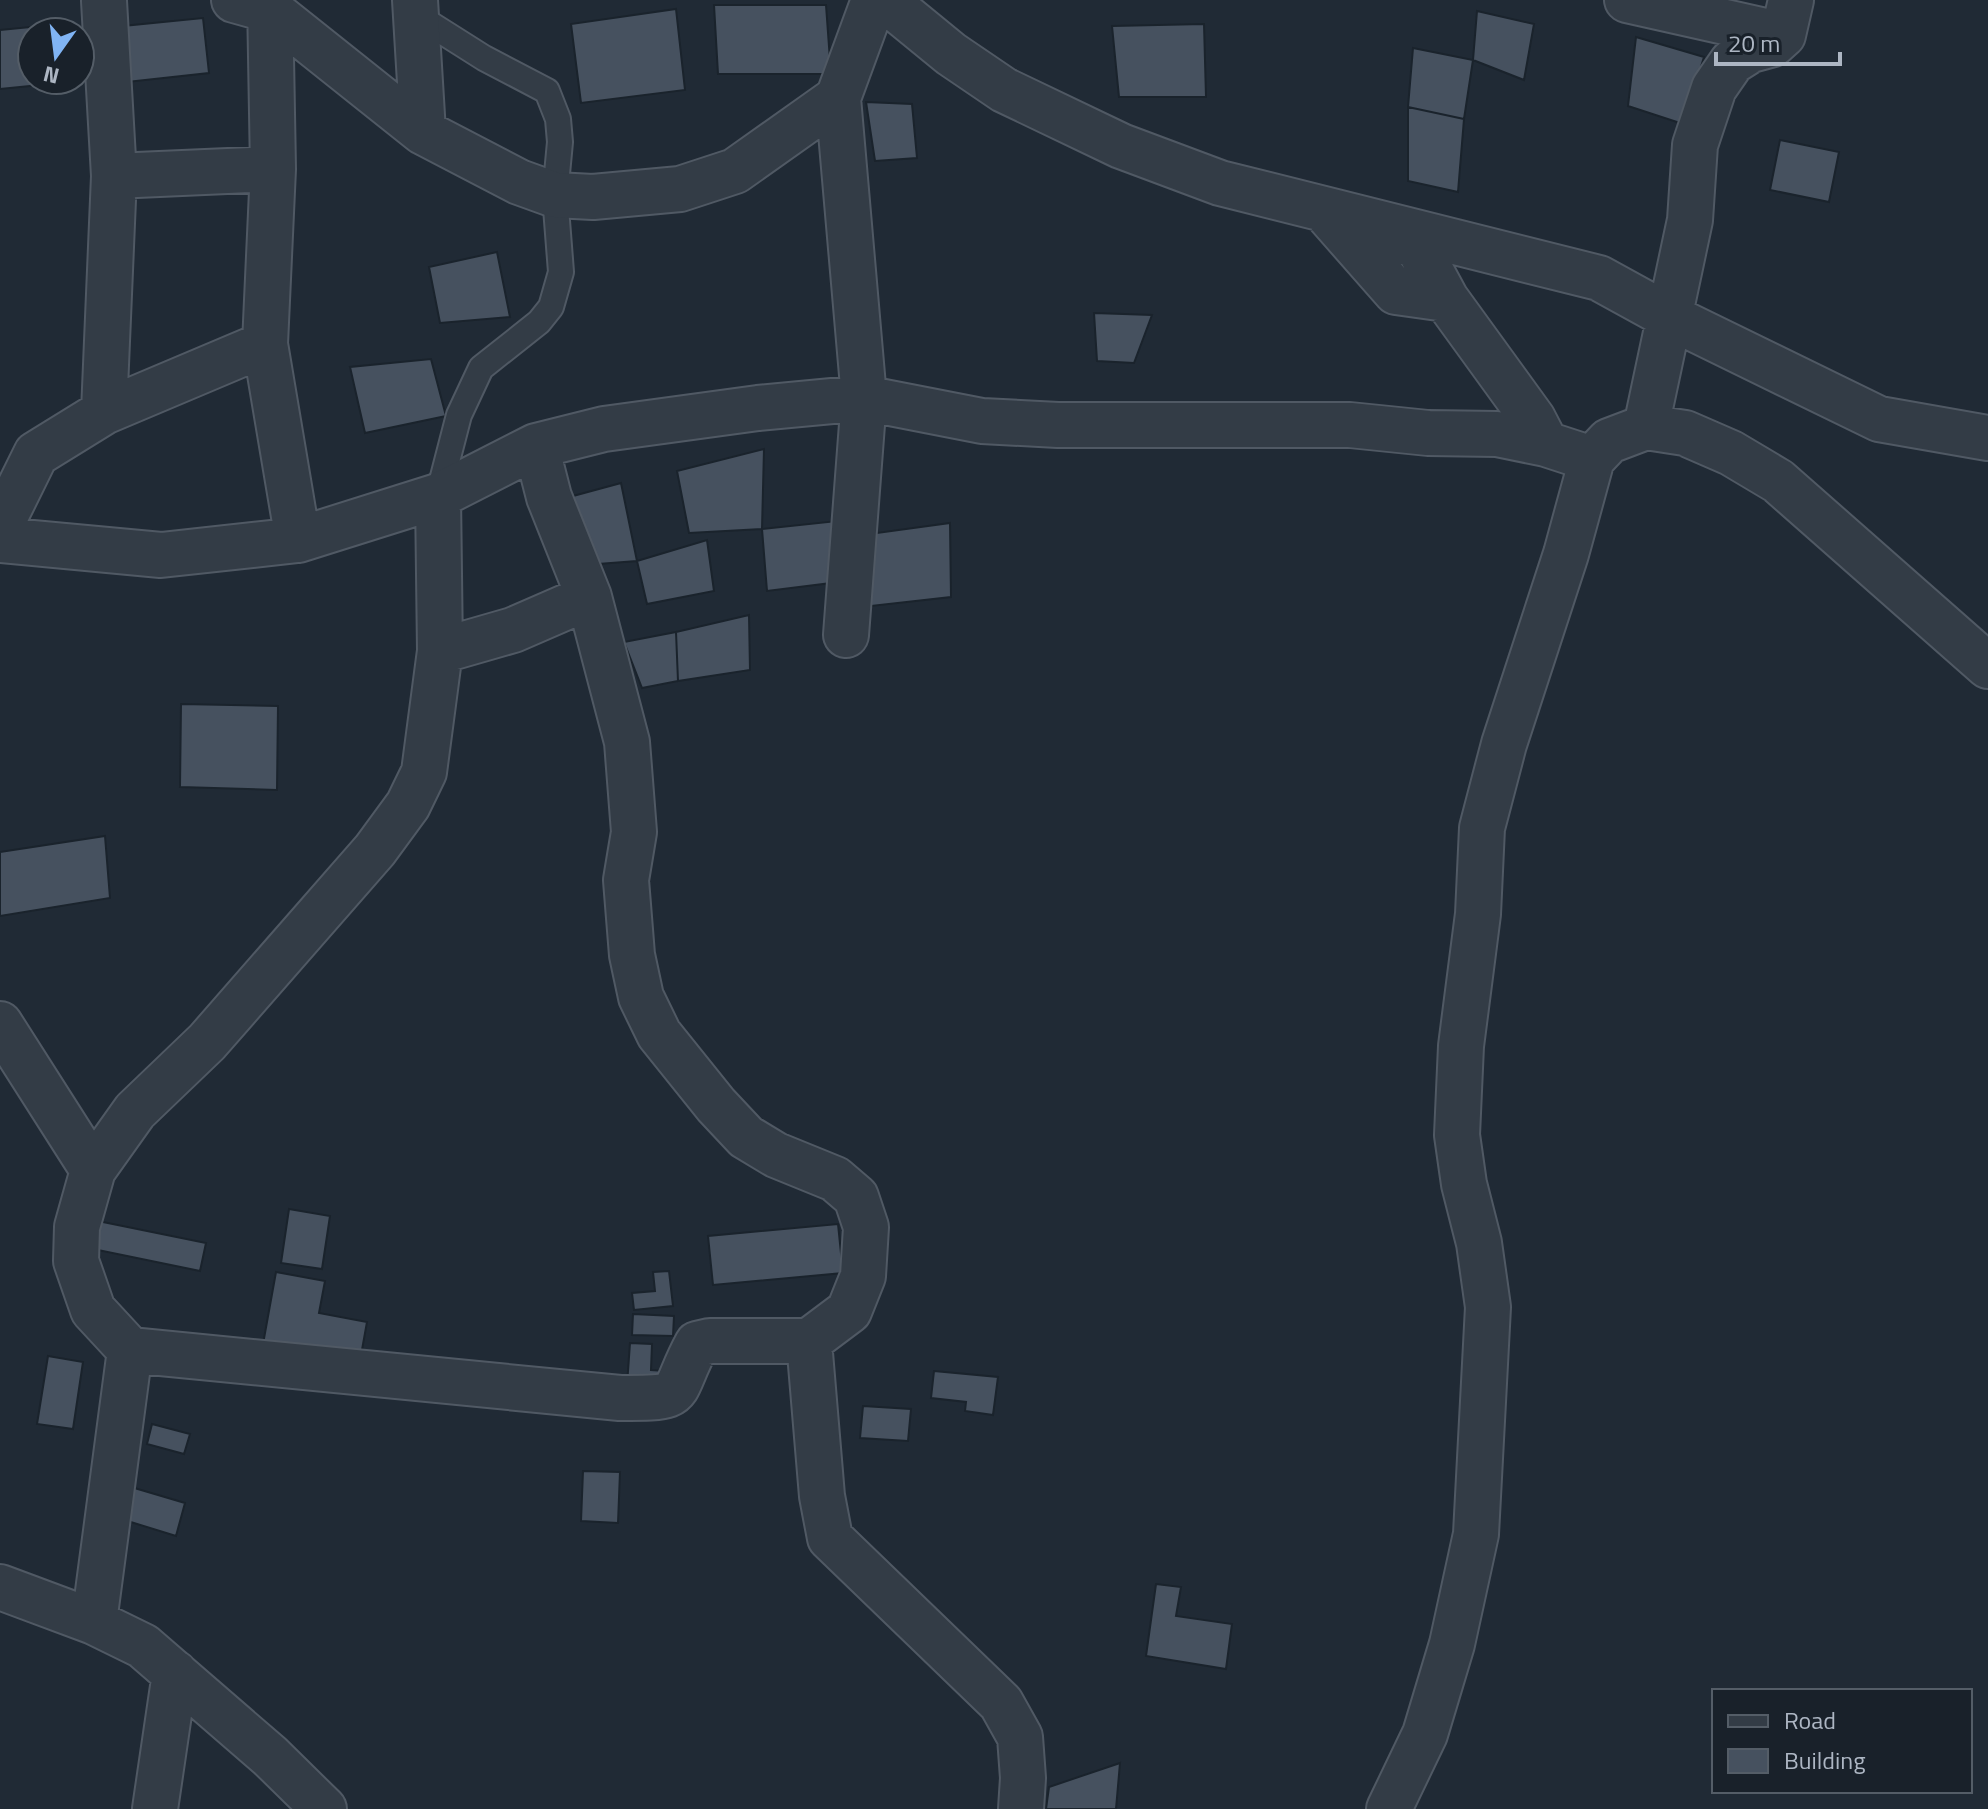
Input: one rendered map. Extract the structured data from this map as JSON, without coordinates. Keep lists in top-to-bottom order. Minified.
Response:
{"legend":["Road","Building"],"scale_bar":"20 m","north":"bottom"}
